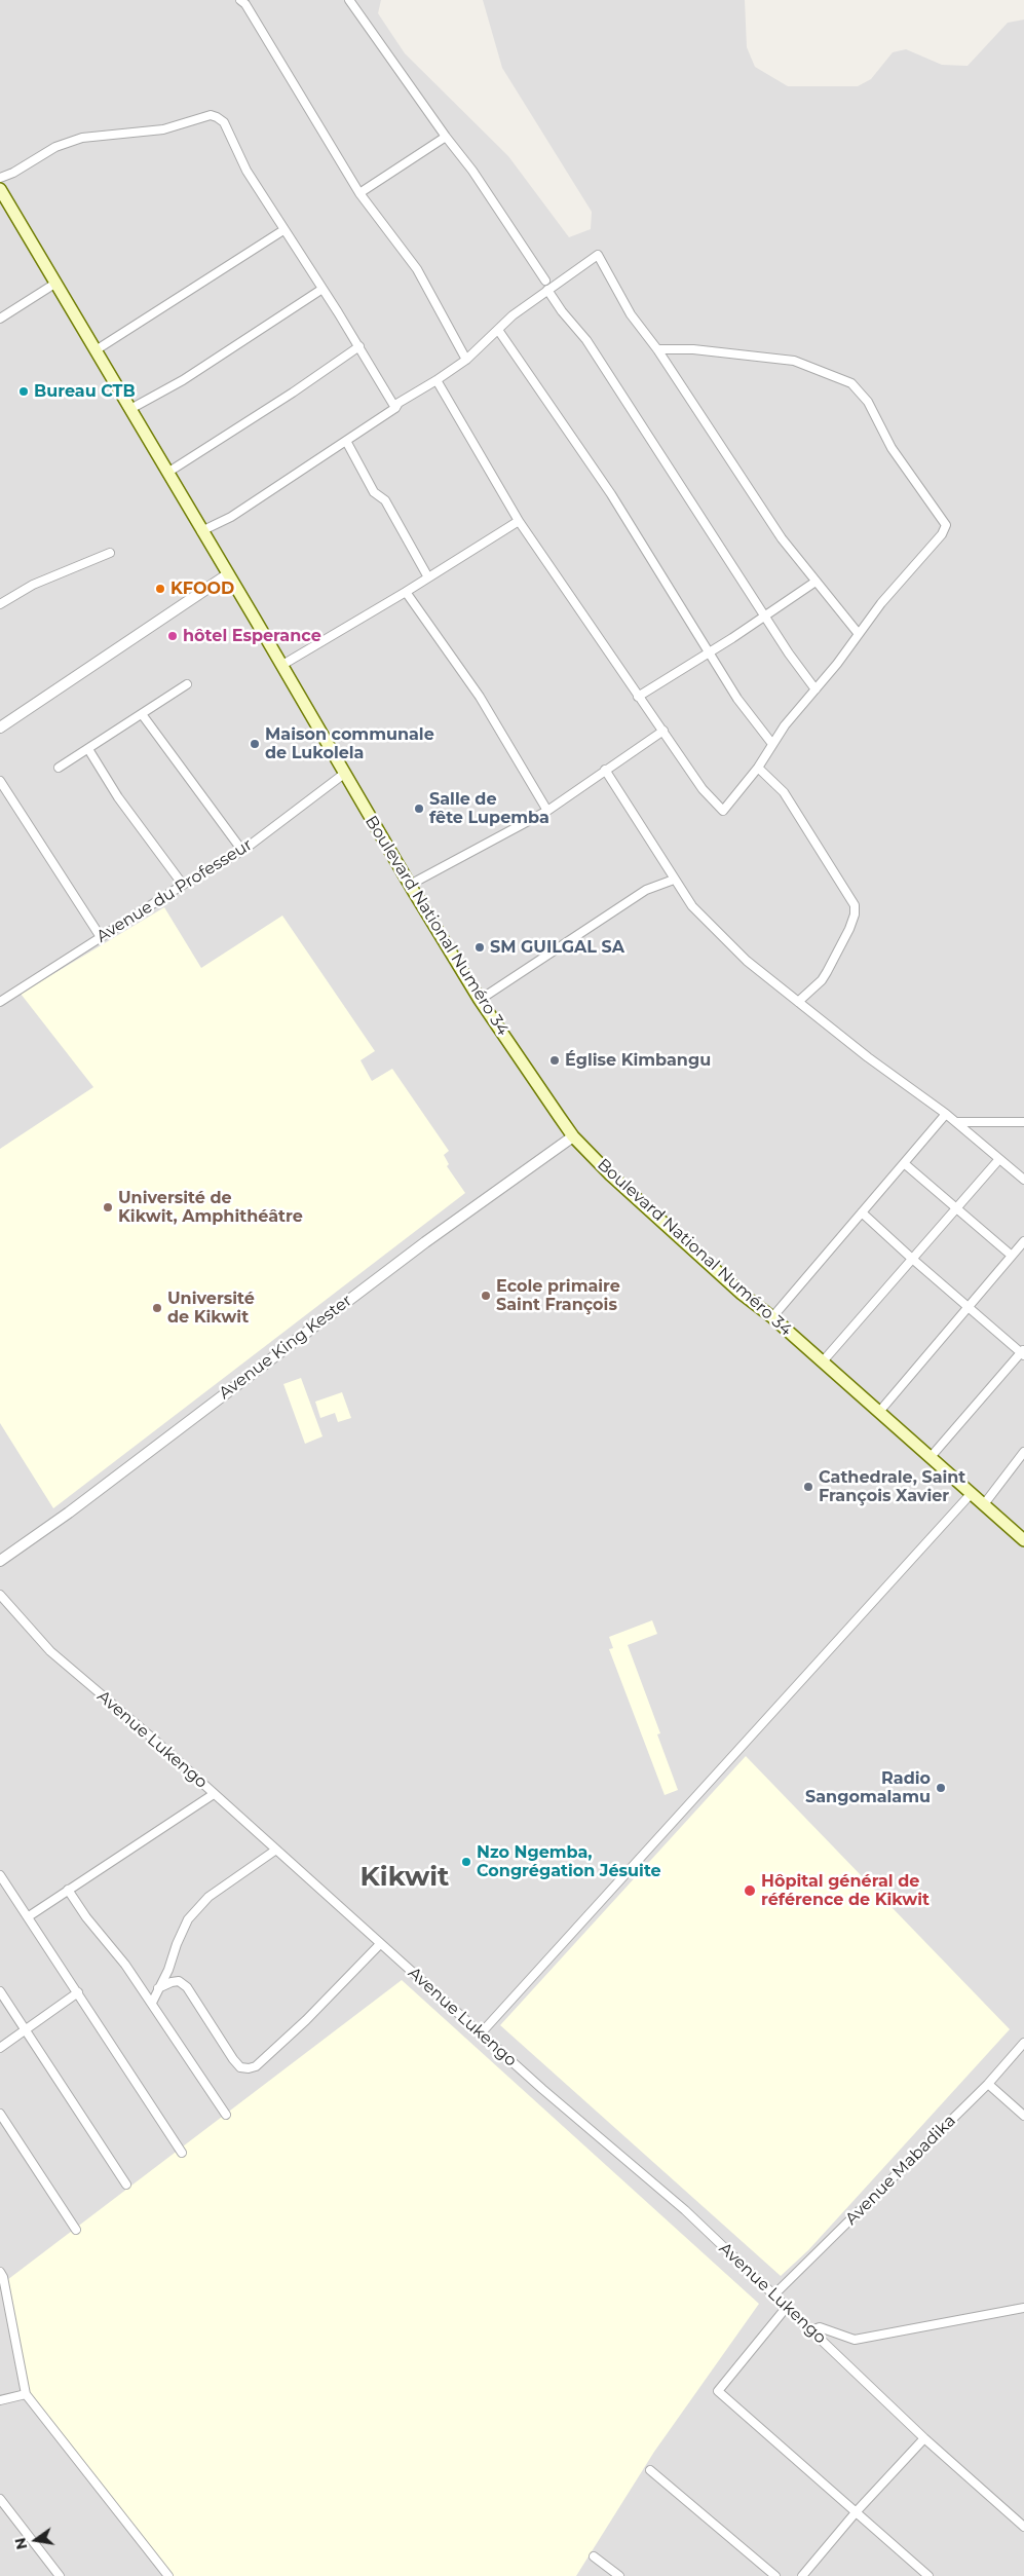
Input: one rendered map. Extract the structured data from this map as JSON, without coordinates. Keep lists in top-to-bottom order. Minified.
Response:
{"streets":{"main road":["Boulevard National Numéro 34"],"street":["Avenue du Professeur","Avenue King Kester","Avenue Lukengo","Avenue Mabadika"]},"crossings":[["Avenue du Professeur","Boulevard National Numéro 34"],["Boulevard National Numéro 34","Avenue King Kester"],["Avenue Lukengo","Avenue Mabadika"]],"districts":["Kikwit"],"places":["Bureau CTB","KFOOD","hôtel Esperance","Maison communale de Lukolela","Salle de fête Lupemba","SM GUILGAL SA","Église Kimbangu","Université de Kikwit, Amphithéâtre","Ecole primaire Saint François","Université de Kikwit","Cathedrale, Saint François Xavier","Radio Sangomalamu","Nzo Ngemba, Congrégation Jésuite","Hôpital général de référence de Kikwit"],"north":"left"}
